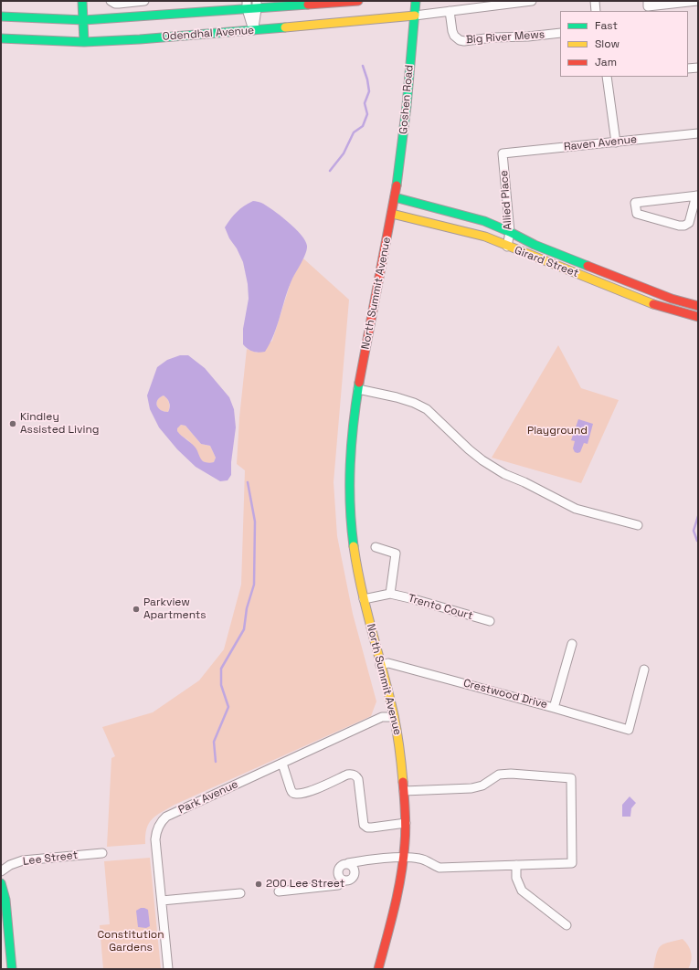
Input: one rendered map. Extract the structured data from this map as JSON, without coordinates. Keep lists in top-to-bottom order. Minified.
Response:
{"streets":{"street":["Odendhal Avenue","Big River Mews","Goshen Road","Raven Avenue","Allied Place","Girard Street","North Summit Avenue","Trento Court","Crestwood Drive","Park Avenue","Lee Street"]},"crossings":[["Odendhal Avenue","Goshen Road"],["Goshen Road","Girard Street"],["Goshen Road","North Summit Avenue"],["Raven Avenue","Allied Place"],["Allied Place","Girard Street"],["Girard Street","North Summit Avenue"],["North Summit Avenue","Trento Court"],["North Summit Avenue","Crestwood Drive"],["North Summit Avenue","Park Avenue"]],"parks":["Playground","Constitution Gardens"],"places":["Kindley Assisted Living","Parkview Apartments","200 Lee Street"],"legend":["Fast","Slow","Jam"]}
